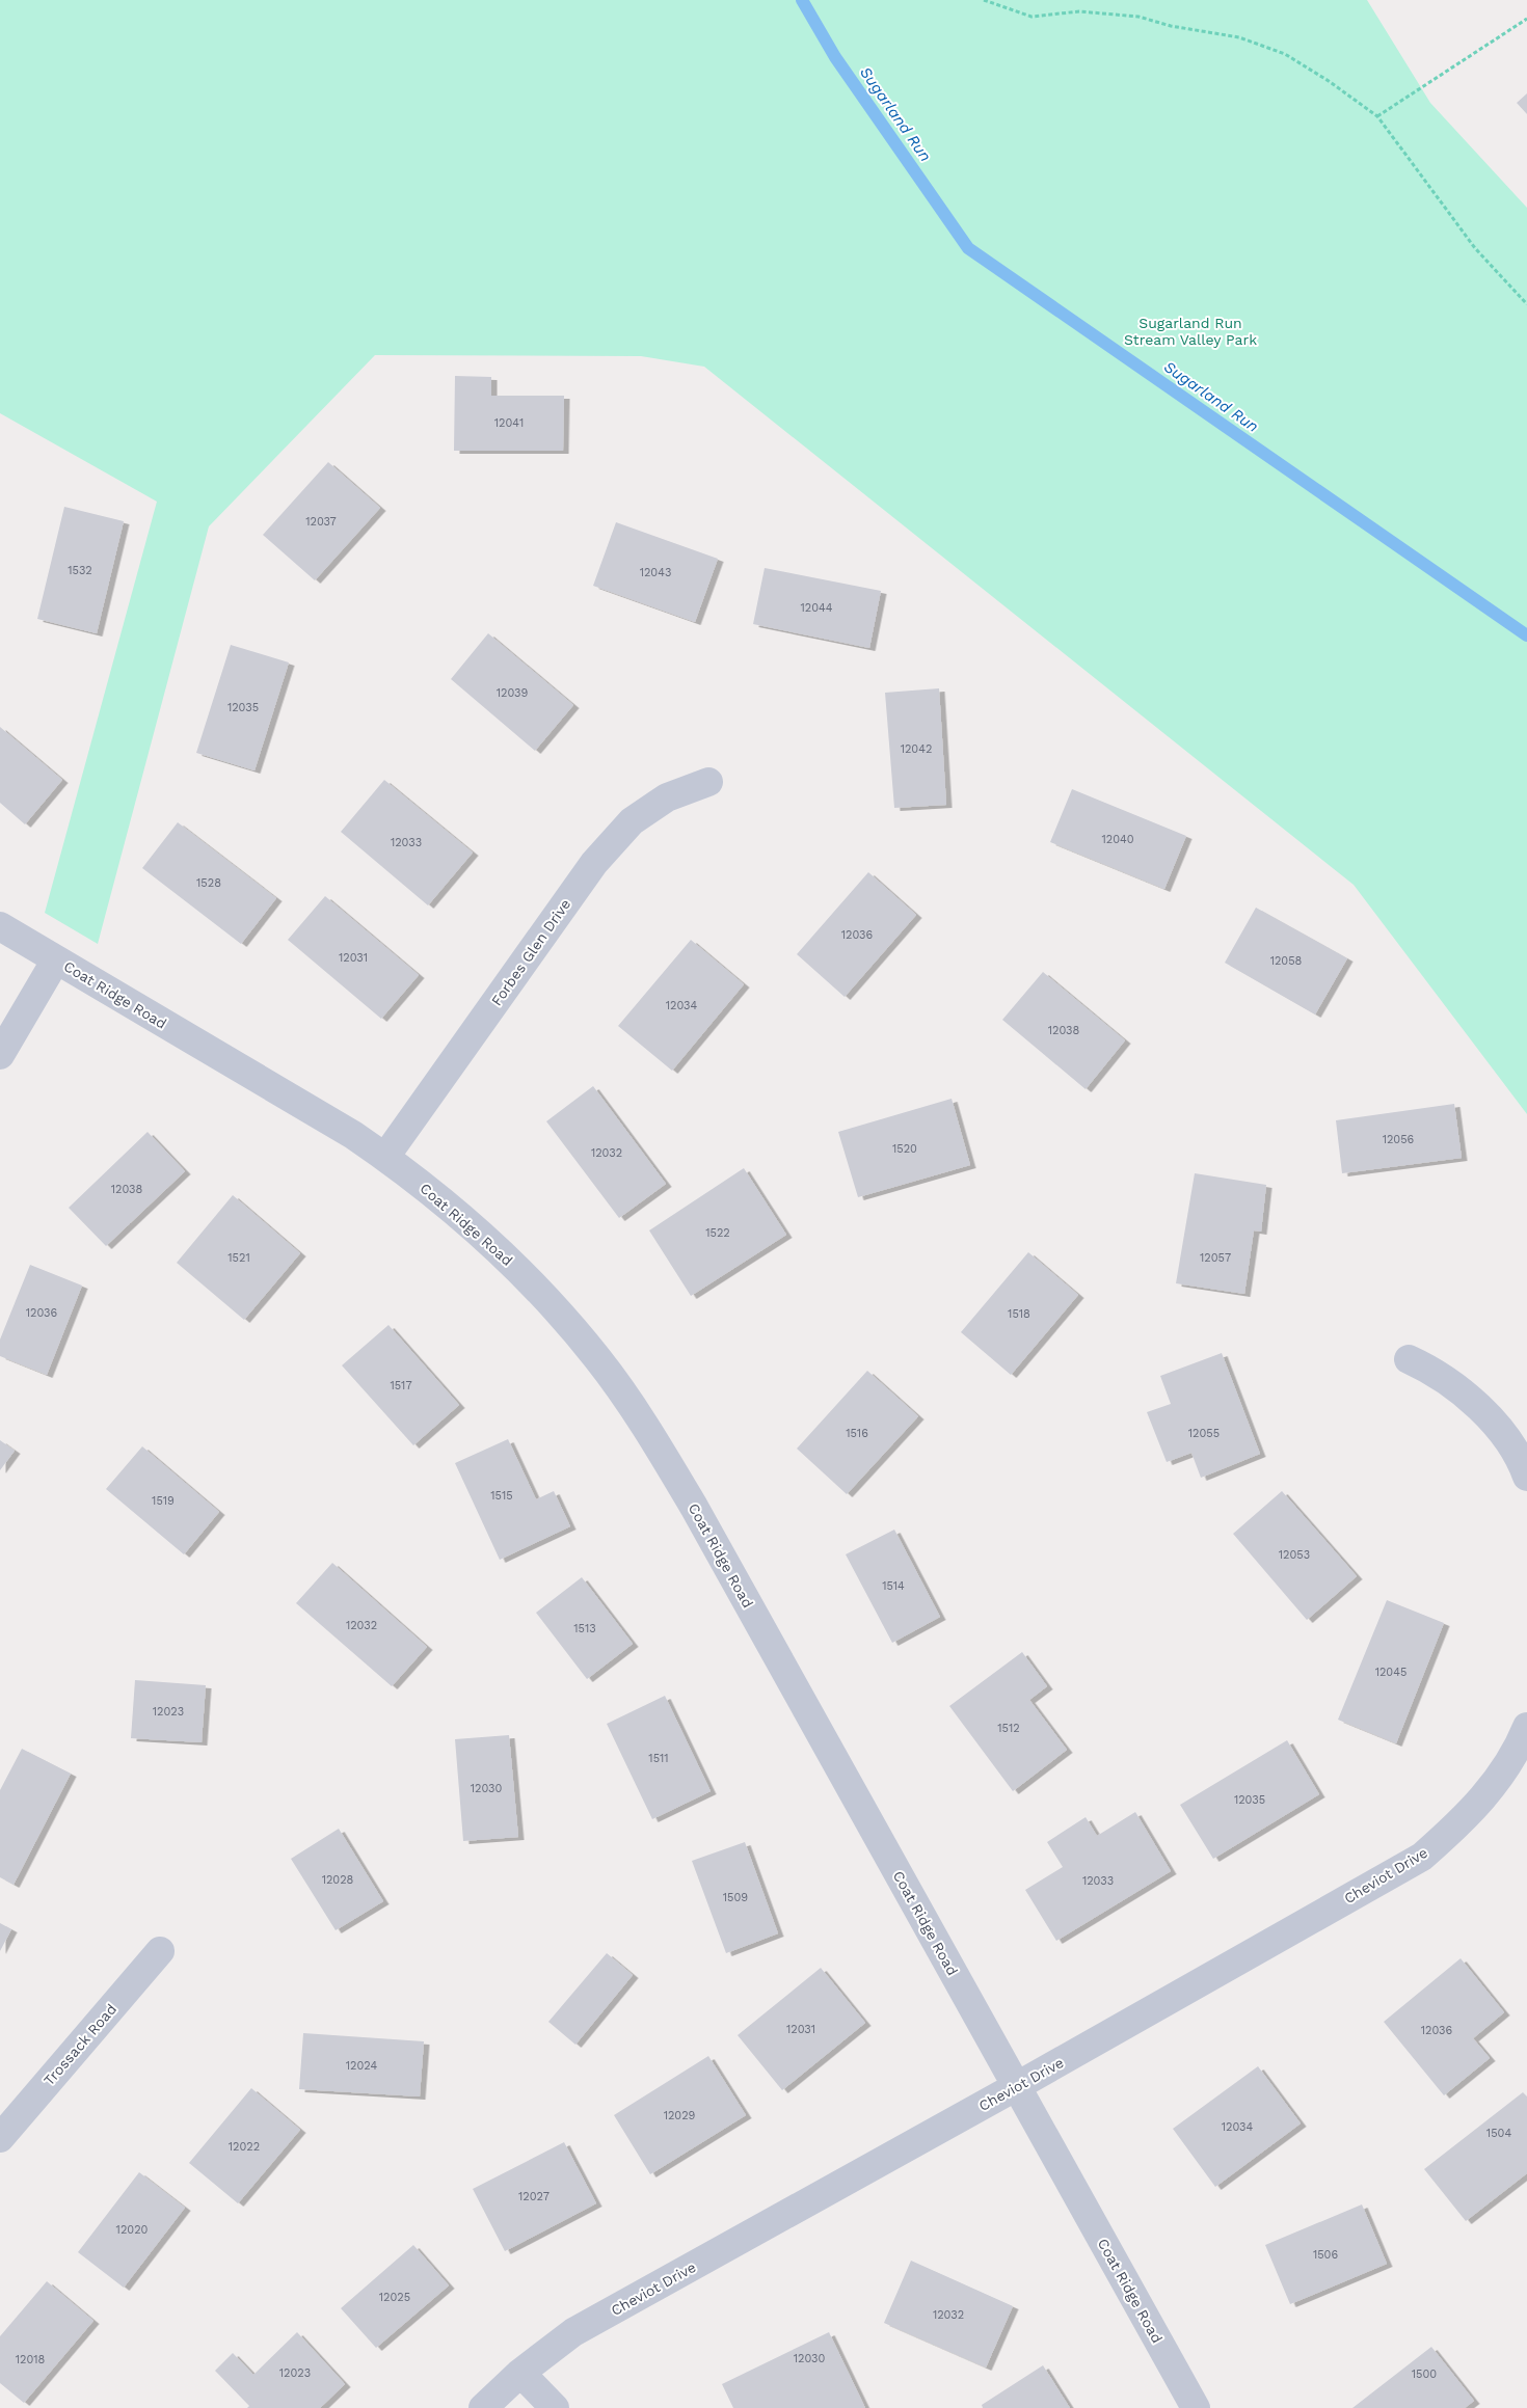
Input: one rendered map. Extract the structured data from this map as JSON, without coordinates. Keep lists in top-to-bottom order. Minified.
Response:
{"streets":{"street":["Forbes Glen Drive","Coat Ridge Road","Cheviot Drive","Trossack Road"]},"crossings":[["Forbes Glen Drive","Coat Ridge Road"],["Coat Ridge Road","Cheviot Drive"]],"water":["Sugarland Run"],"parks":["Sugarland Run Stream Valley Park"],"house_numbers":["12041","12037","1532","12043","12044","12039","12035","12042","12040","12033","1528","12036","12031","12058","12034","12038","12056","1520","12032","12038","1522","1521","12057","12036","1518","1517","1516","12055","1515","1519","12053","1514","12032","1513","12045","12023","1512","1511","12030","12035","12028","12033","1509","12031","12036","12024","12029","12034","1504","12022","12027","12020","1506","12025","12032","12030","12018","12023","1500"]}
